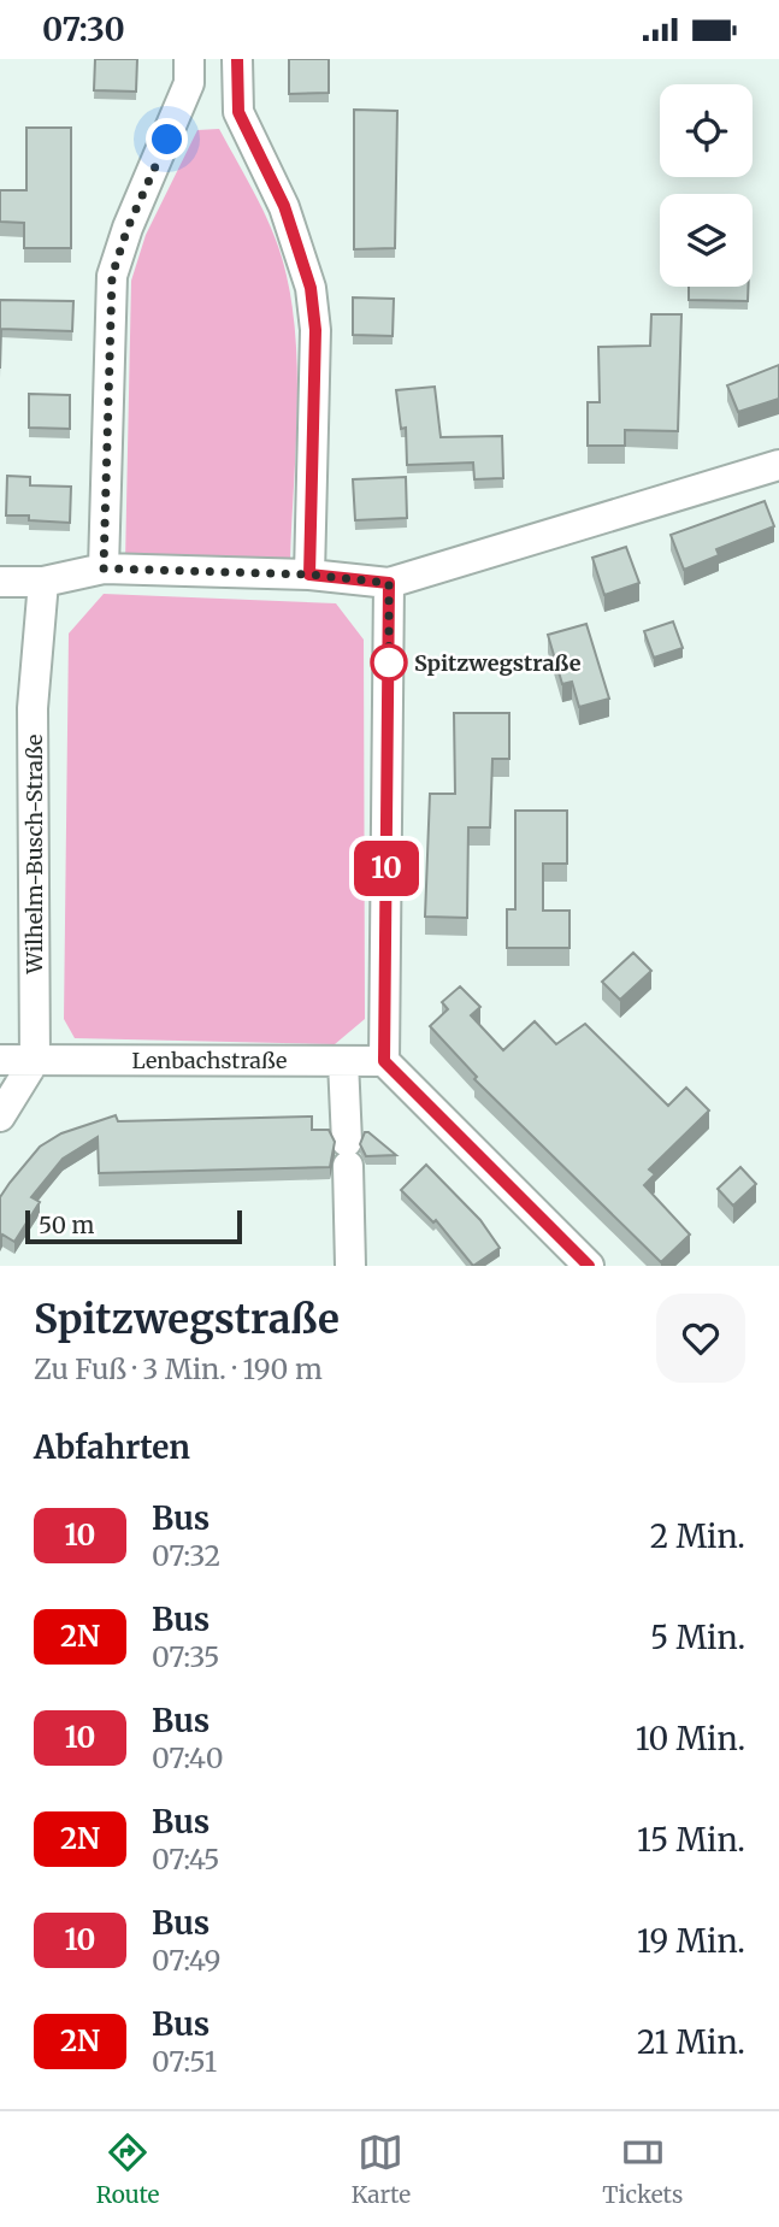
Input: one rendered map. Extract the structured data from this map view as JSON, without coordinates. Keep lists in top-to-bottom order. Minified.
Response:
{"streets":{"street":["Wilhelm-Busch-Straße","Lenbachstraße"]},"crossings":[["Wilhelm-Busch-Straße","Lenbachstraße"]],"places":["Spitzwegstraße"],"lines":["bus line 10"],"scale_bar":"50 m","page":{"status":"07:30","on_map":"10","scale":"50 m","heading":[["Spitzwegstraße","Zu Fuß · 3 Min. · 190 m"],"Abfahrten"],"list":[{"mark":"10","name":"Bus","note":"07:32","value":"2 Min."},{"mark":"2N","name":"Bus","note":"07:35","value":"5 Min."},{"mark":"10","name":"Bus","note":"07:40","value":"10 Min."},{"mark":"2N","name":"Bus","note":"07:45","value":"15 Min."},{"mark":"10","name":"Bus","note":"07:49","value":"19 Min."},{"mark":"2N","name":"Bus","note":"07:51","value":"21 Min."}],"tabs":["Route","Karte","Tickets"]}}
